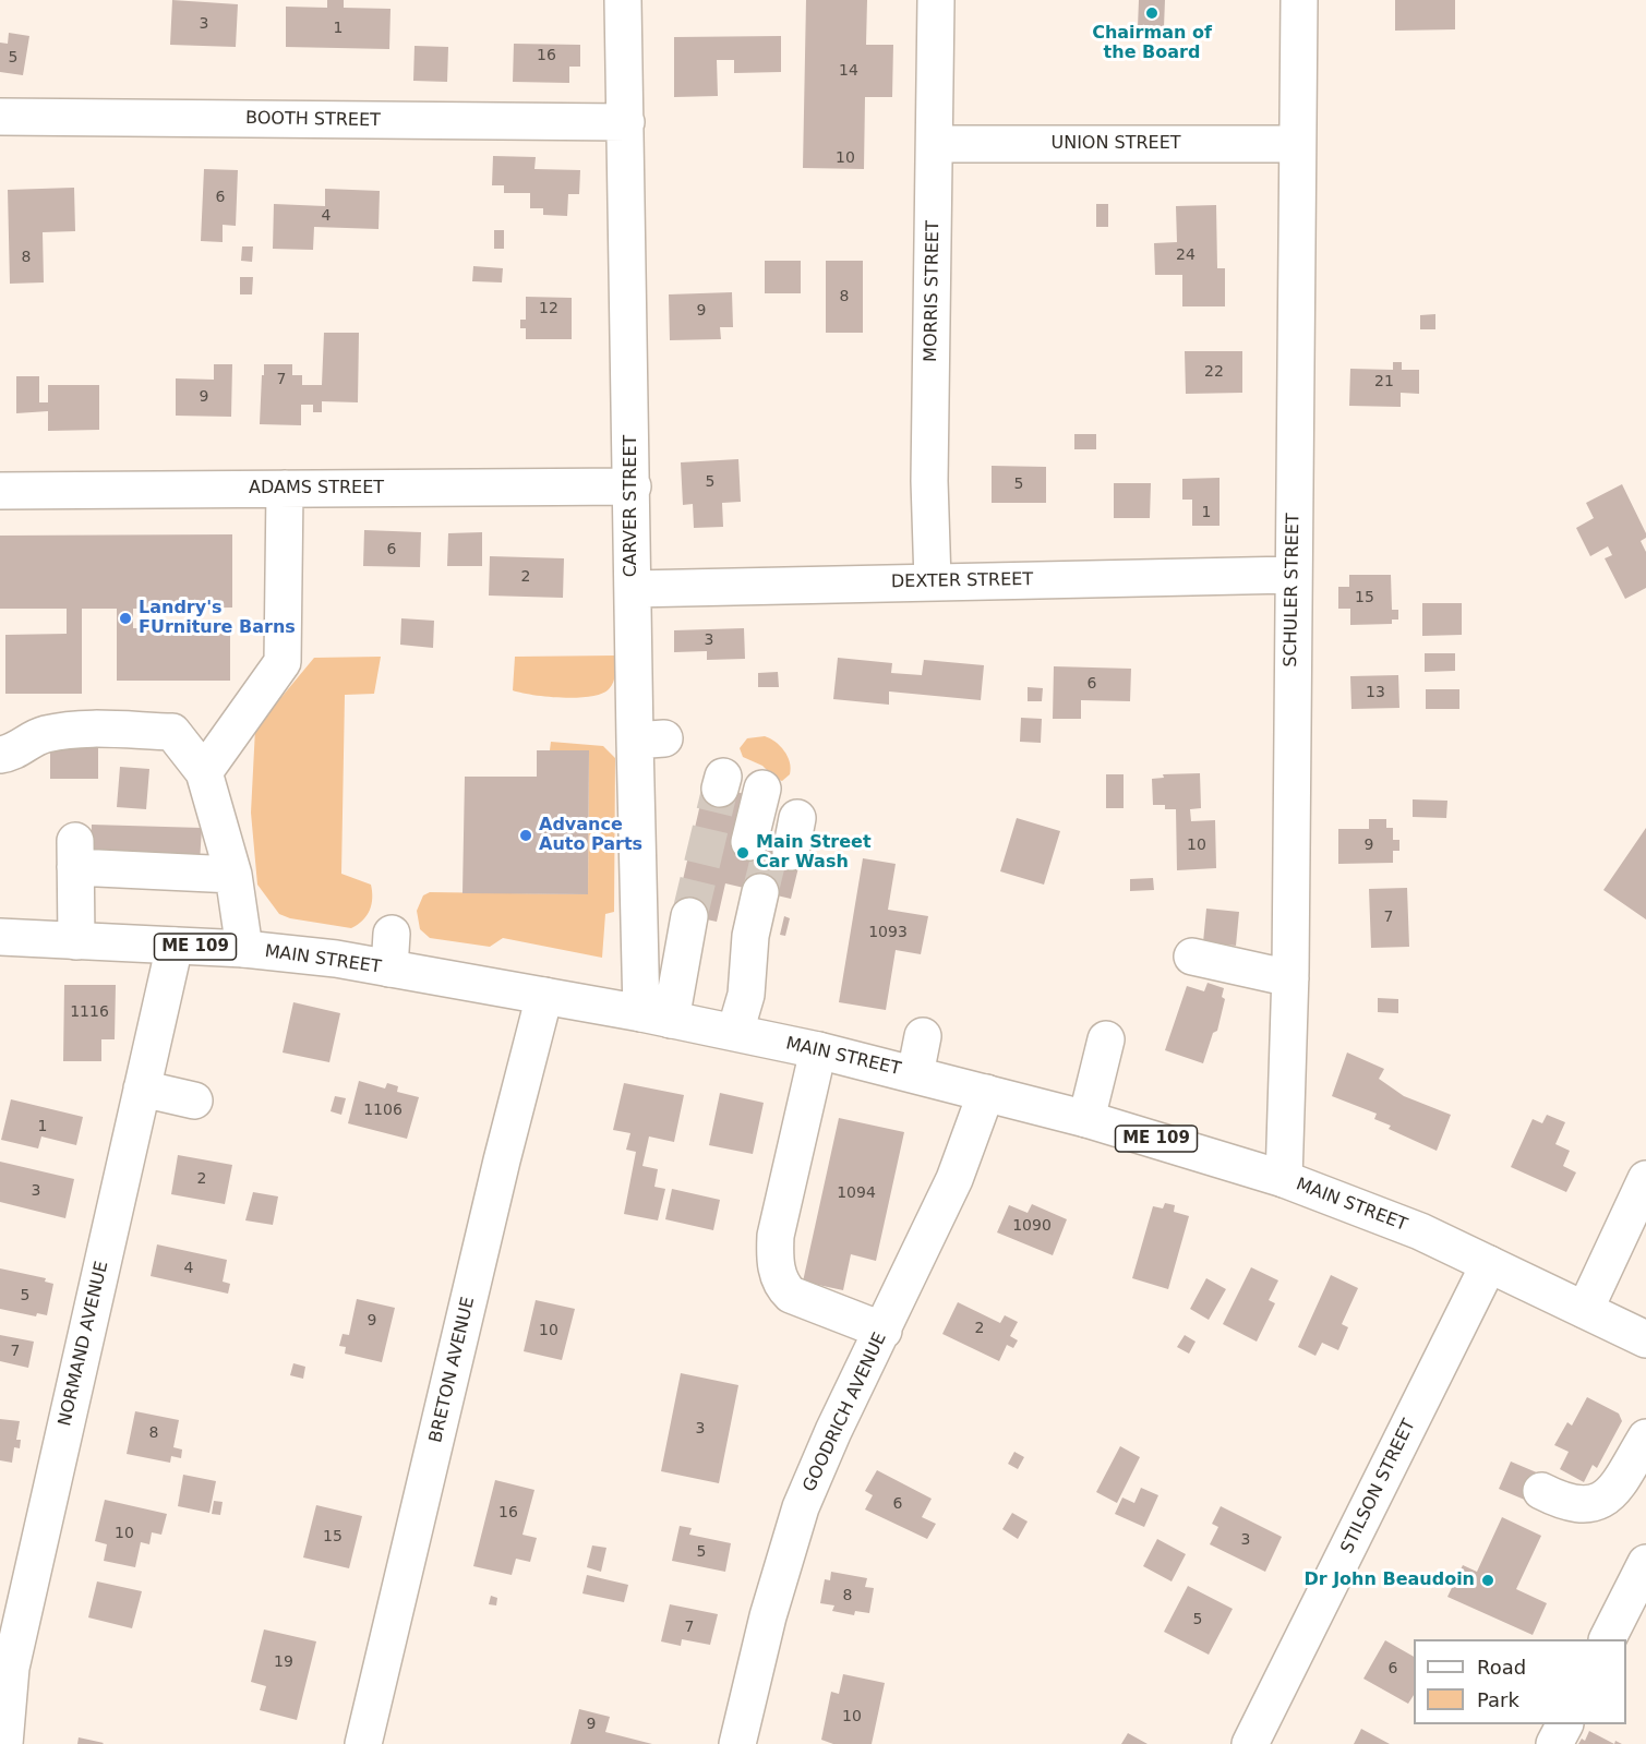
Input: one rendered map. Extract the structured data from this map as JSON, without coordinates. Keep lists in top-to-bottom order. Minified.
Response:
{"streets":{"main road":["BOOTH STREET","UNION STREET","MORRIS STREET","ADAMS STREET","CARVER STREET","DEXTER STREET","SCHULER STREET","ME 109","MAIN STREET","NORMAND AVENUE","BRETON AVENUE","GOODRICH AVENUE","STILSON STREET"]},"crossings":[["BOOTH STREET","CARVER STREET"],["UNION STREET","MORRIS STREET"],["UNION STREET","SCHULER STREET"],["MORRIS STREET","DEXTER STREET"],["ADAMS STREET","CARVER STREET"],["CARVER STREET","DEXTER STREET"],["CARVER STREET","MAIN STREET"],["DEXTER STREET","SCHULER STREET"],["SCHULER STREET","MAIN STREET"],["MAIN STREET","NORMAND AVENUE"],["MAIN STREET","BRETON AVENUE"],["MAIN STREET","GOODRICH AVENUE"],["MAIN STREET","STILSON STREET"]],"places":["Chairman of the Board","Landry's FUrniture Barns","Advance Auto Parts","Main Street Car Wash","Dr John Beaudoin"],"house_numbers":["3","1","16","5","14","10","6","4","24","8","8","12","9","22","7","21","9","5","5","1","6","2","15","3","6","13","10","9","7","1093","1116","1106","1","2","3","1094","1090","4","5","9","2","10","7","3","8","6","16","10","15","3","5","8","5","7","19","6","10","9"],"legend":["Road","Park"]}
